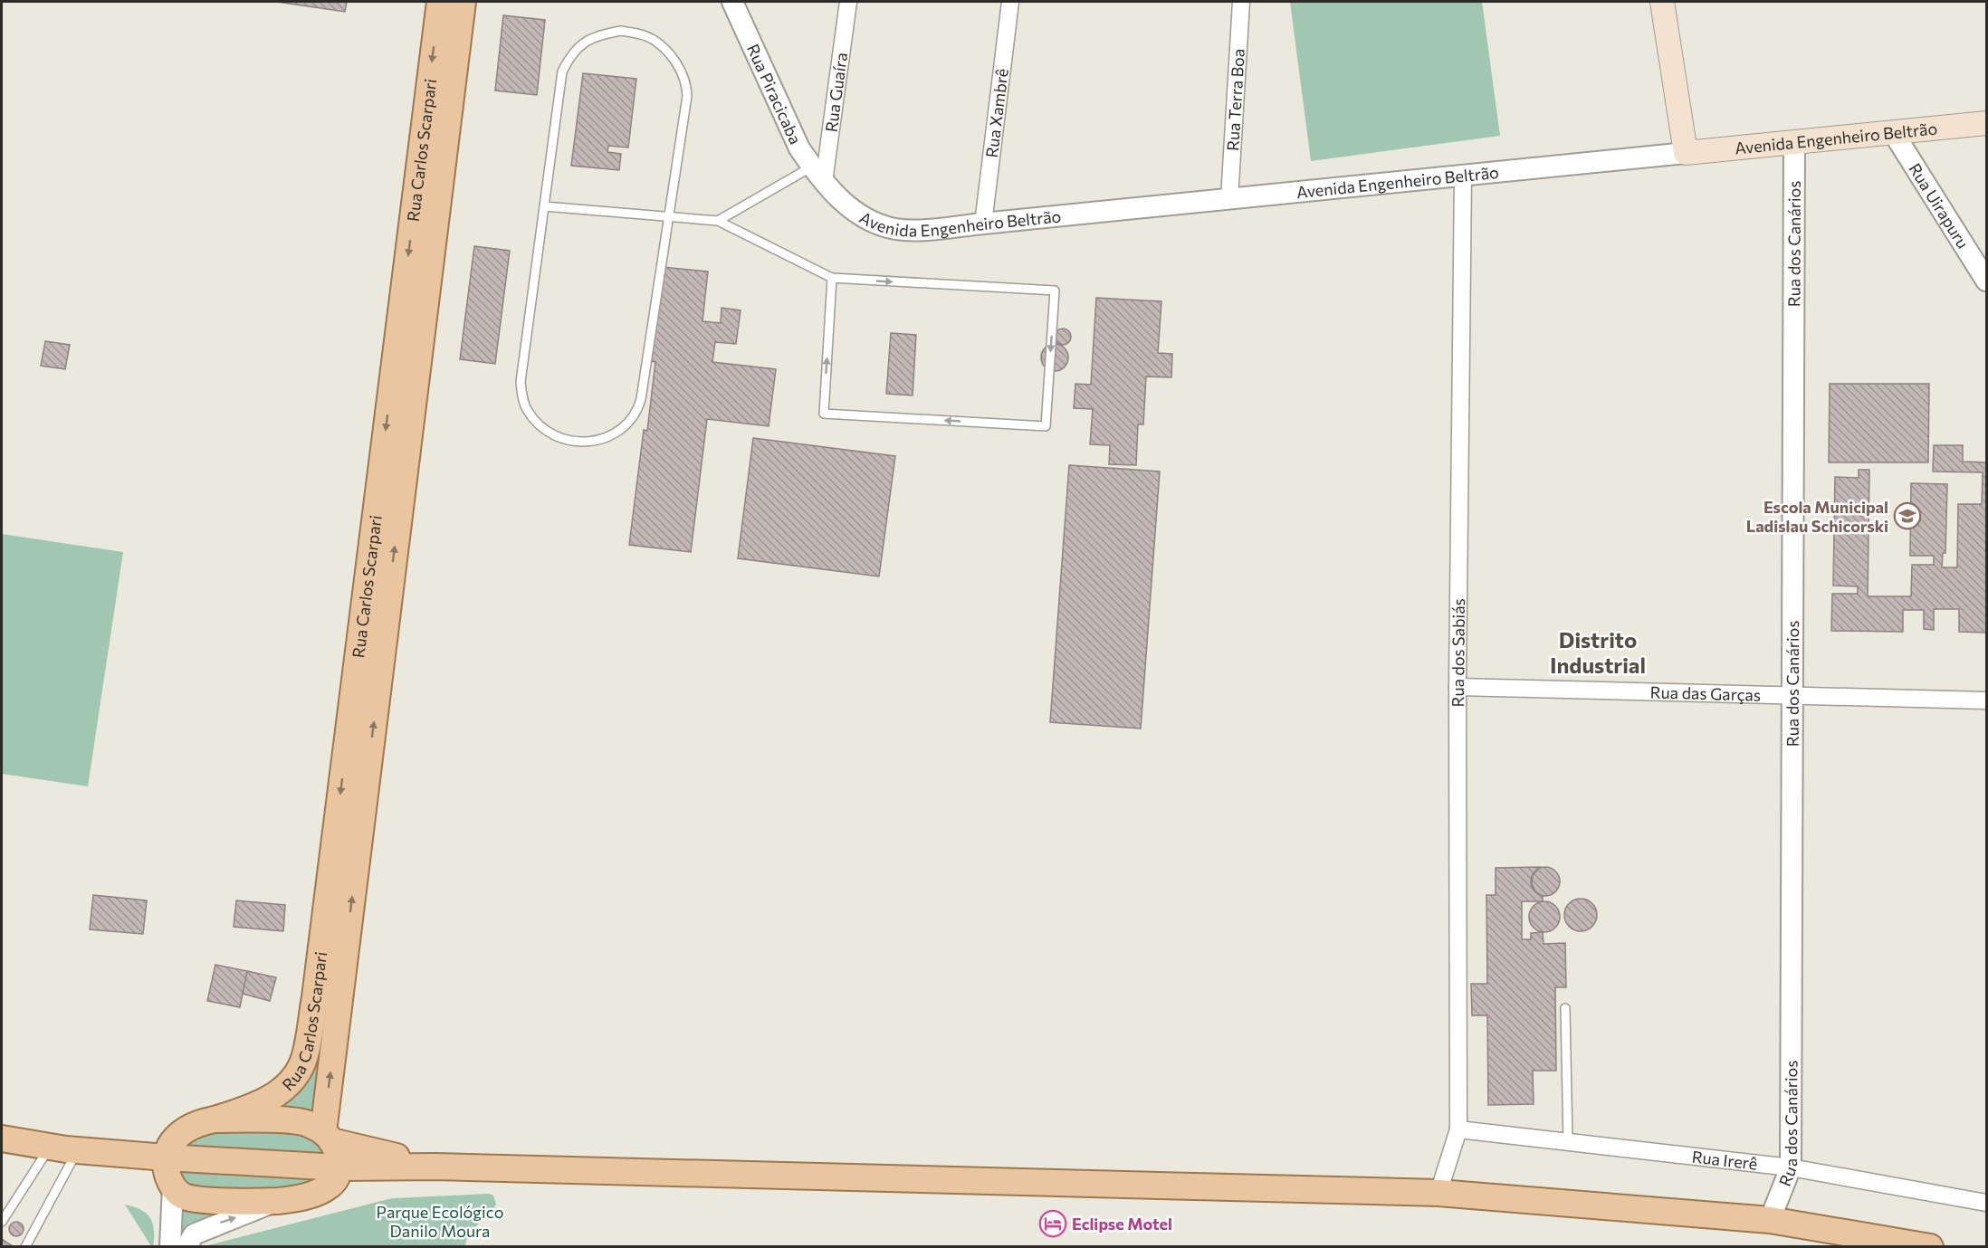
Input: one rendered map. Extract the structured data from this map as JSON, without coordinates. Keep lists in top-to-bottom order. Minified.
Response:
{"streets":{"main road":["Avenida Engenheiro Beltrão","Rua Carlos Scarpari"],"street":["Rua Guaíra","Rua Piracicaba","Rua Terra Boa","Rua Xambrê","Rua Uirapuru","Rua dos Canários","Rua dos Sabiás","Rua das Garças","Rua Irerê"]},"crossings":[["Rua Guaíra","Rua Piracicaba"],["Rua Guaíra","Avenida Engenheiro Beltrão"],["Rua Piracicaba","Avenida Engenheiro Beltrão"],["Rua Terra Boa","Avenida Engenheiro Beltrão"],["Rua Xambrê","Avenida Engenheiro Beltrão"],["Avenida Engenheiro Beltrão","Rua Uirapuru"],["Avenida Engenheiro Beltrão","Rua dos Canários"],["Avenida Engenheiro Beltrão","Rua dos Sabiás"],["Rua dos Canários","Rua das Garças"],["Rua dos Canários","Rua Irerê"],["Rua dos Sabiás","Rua das Garças"],["Rua dos Sabiás","Rua Irerê"]],"districts":["Distrito Industrial"],"parks":["Parque Ecológico Danilo Moura"],"places":{"school or university":["Escola Municipal Ladislau Schicorski"],"hotel":["Eclipse Motel"]}}
